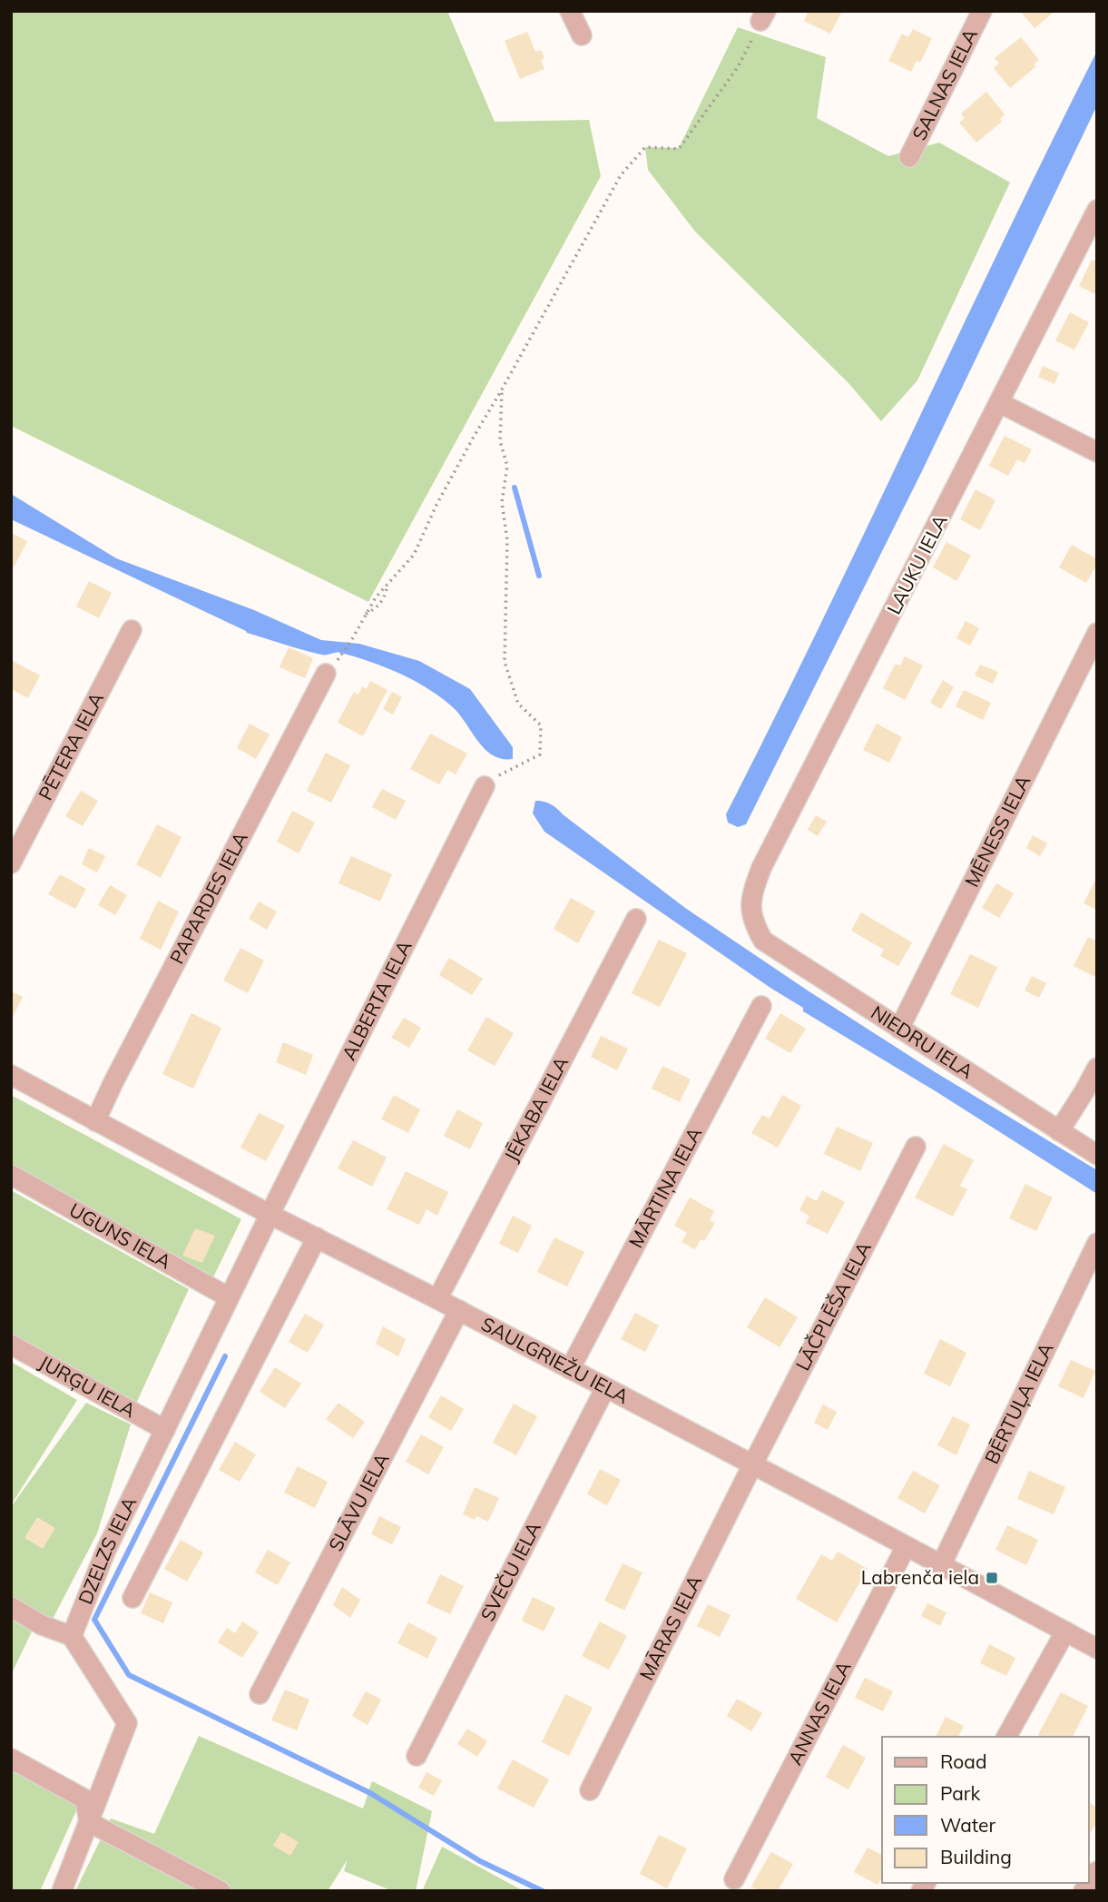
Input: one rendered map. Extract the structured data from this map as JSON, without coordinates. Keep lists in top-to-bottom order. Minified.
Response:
{"streets":{"street":["SALNAS IELA","LAUKU IELA","PĒTERA IELA","MĒNESS IELA","PAPARDES IELA","ALBERTA IELA","NIEDRU IELA","JĒKABA IELA","MĀRTIŅA IELA","UGUNS IELA","LĀČPLĒŠA IELA","SAULGRIEŽU IELA","JURĢU IELA","BĒRTUĻA IELA","SLĀVU IELA","DZELZS IELA","SVEČU IELA","MĀRAS IELA","ANNAS IELA"]},"crossings":[["LAUKU IELA","NIEDRU IELA"],["MĒNESS IELA","NIEDRU IELA"],["PAPARDES IELA","SAULGRIEŽU IELA"],["ALBERTA IELA","SAULGRIEŽU IELA"],["ALBERTA IELA","DZELZS IELA"],["JĒKABA IELA","SAULGRIEŽU IELA"],["MĀRTIŅA IELA","SAULGRIEŽU IELA"],["UGUNS IELA","DZELZS IELA"],["LĀČPLĒŠA IELA","SAULGRIEŽU IELA"],["LĀČPLĒŠA IELA","MĀRAS IELA"],["SAULGRIEŽU IELA","BĒRTUĻA IELA"],["SAULGRIEŽU IELA","SLĀVU IELA"],["SAULGRIEŽU IELA","DZELZS IELA"],["SAULGRIEŽU IELA","SVEČU IELA"],["SAULGRIEŽU IELA","MĀRAS IELA"],["SAULGRIEŽU IELA","ANNAS IELA"],["JURĢU IELA","DZELZS IELA"]],"places":{"transit":["Labrenča iela"]},"legend":["Road","Park","Water","Building"]}
